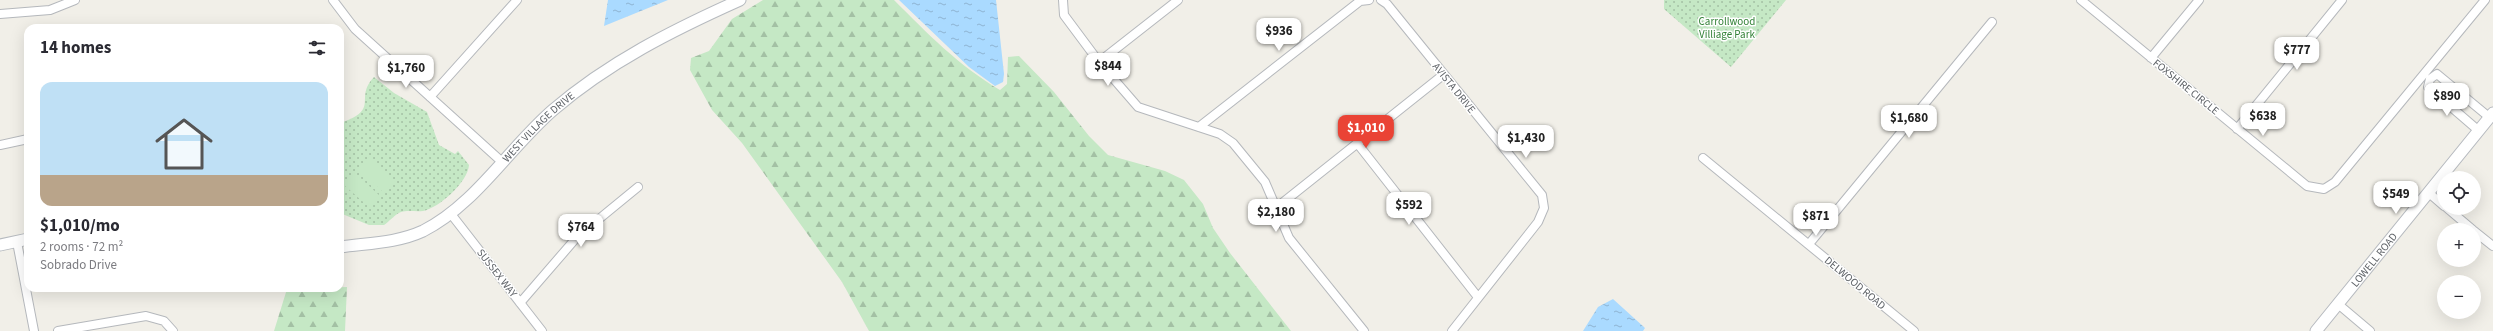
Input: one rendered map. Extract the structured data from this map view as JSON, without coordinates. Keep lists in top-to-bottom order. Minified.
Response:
{"streets":{"street":["FOXSHIRE CIRCLE","AVISTA DRIVE","WEST VILLAGE DRIVE","LOWELL ROAD","SUSSEX WAY","DELWOOD ROAD"]},"crossings":[["WEST VILLAGE DRIVE","SUSSEX WAY"]],"parks":["Carrollwood Villiage Park"],"page":{"price":["$936","$777","$844","$1,760","$890","$638","$1,680","$1,010","$1,430","$549","$592","$2,180","$871","$764"],"heading":"14 homes","list":[{"name":"$1,010/mo","note":"2 rooms · 72 m² · Sobrado Drive"}],"map_buttons":["+","−"]}}
